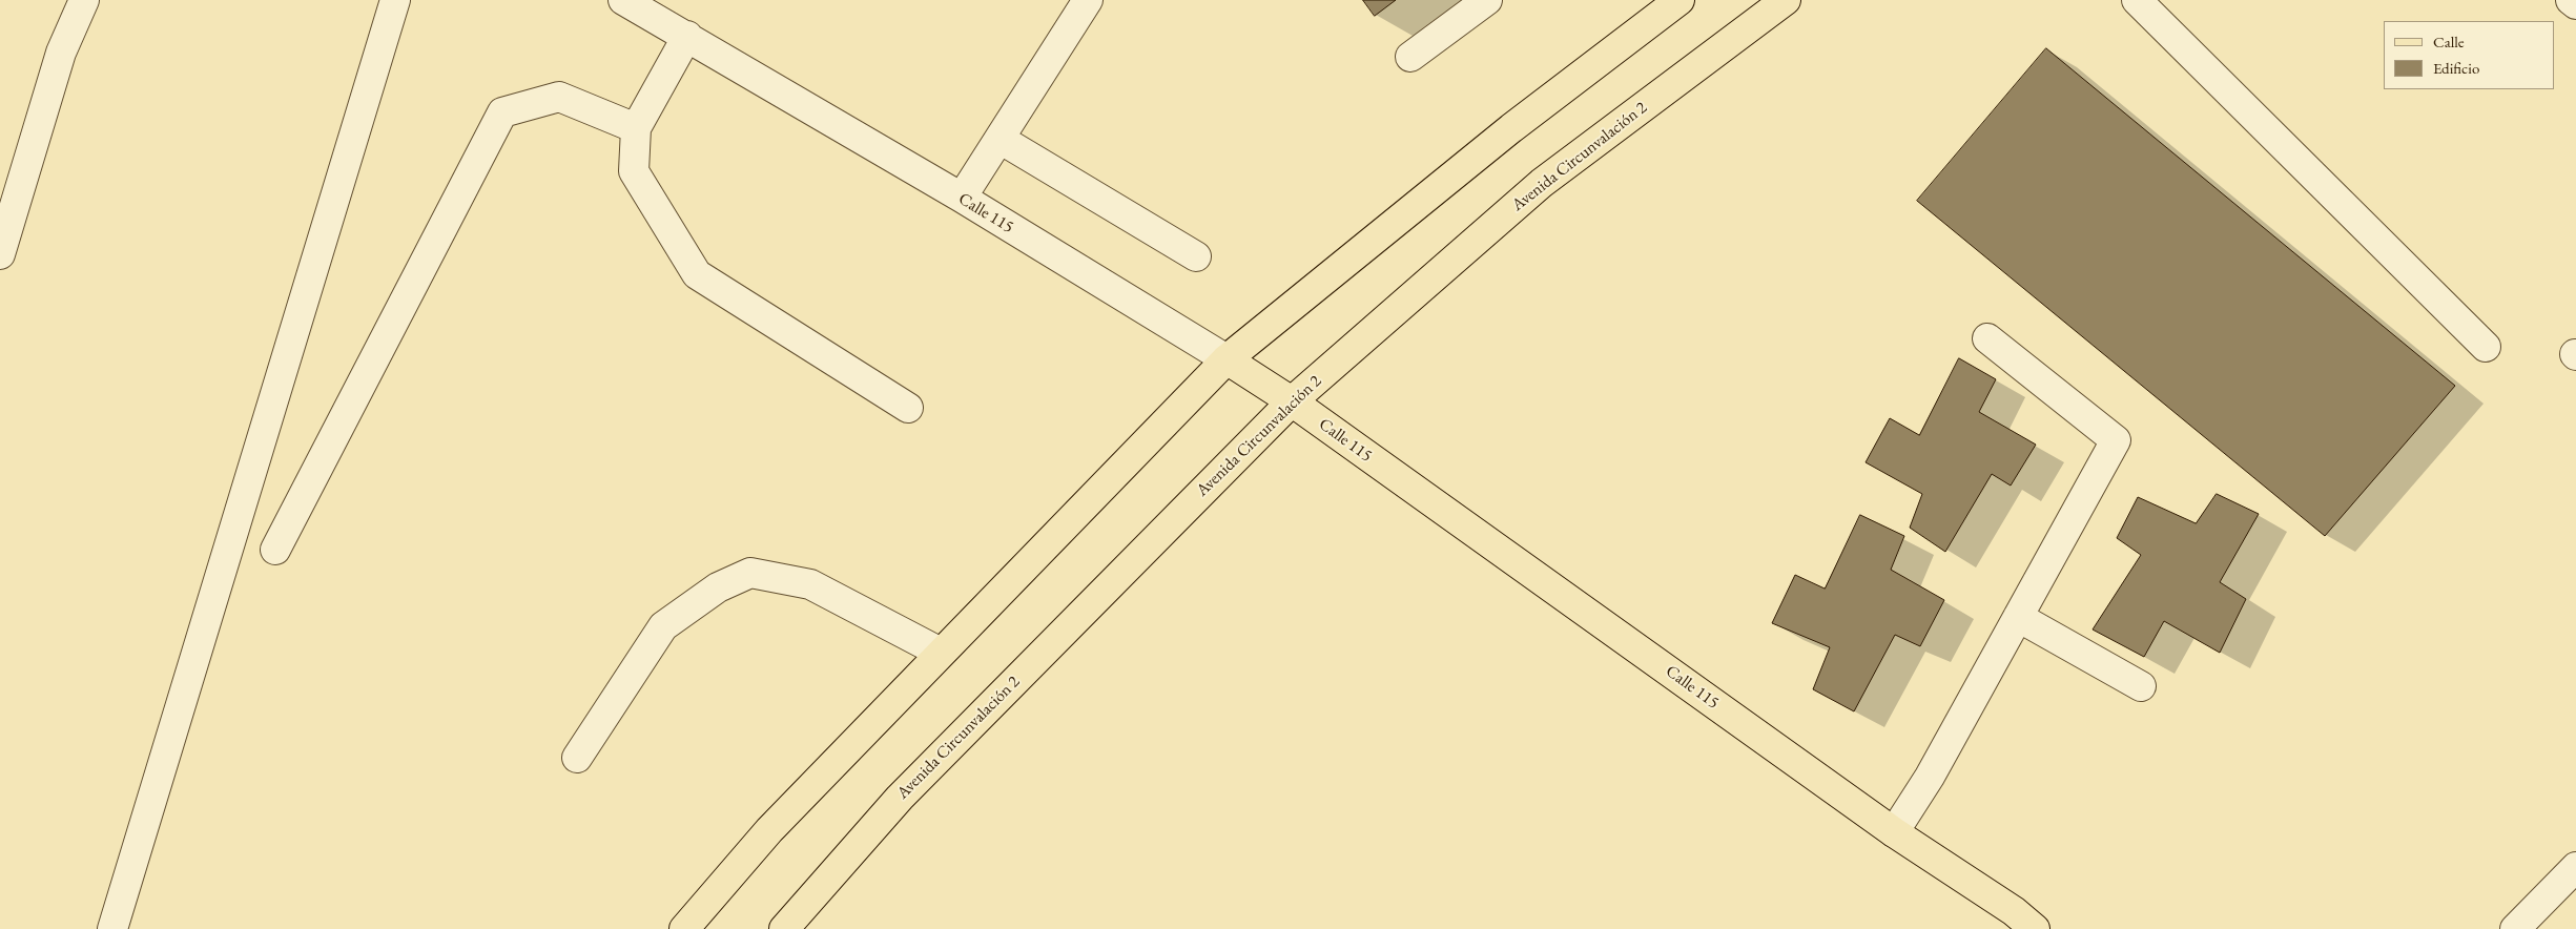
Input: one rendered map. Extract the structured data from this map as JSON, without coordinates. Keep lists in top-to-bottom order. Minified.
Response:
{"streets":{"main road":["Avenida Circunvalación 2","Calle 115"]},"crossings":[["Avenida Circunvalación 2","Calle 115"]],"legend":["Calle","Edificio"]}
